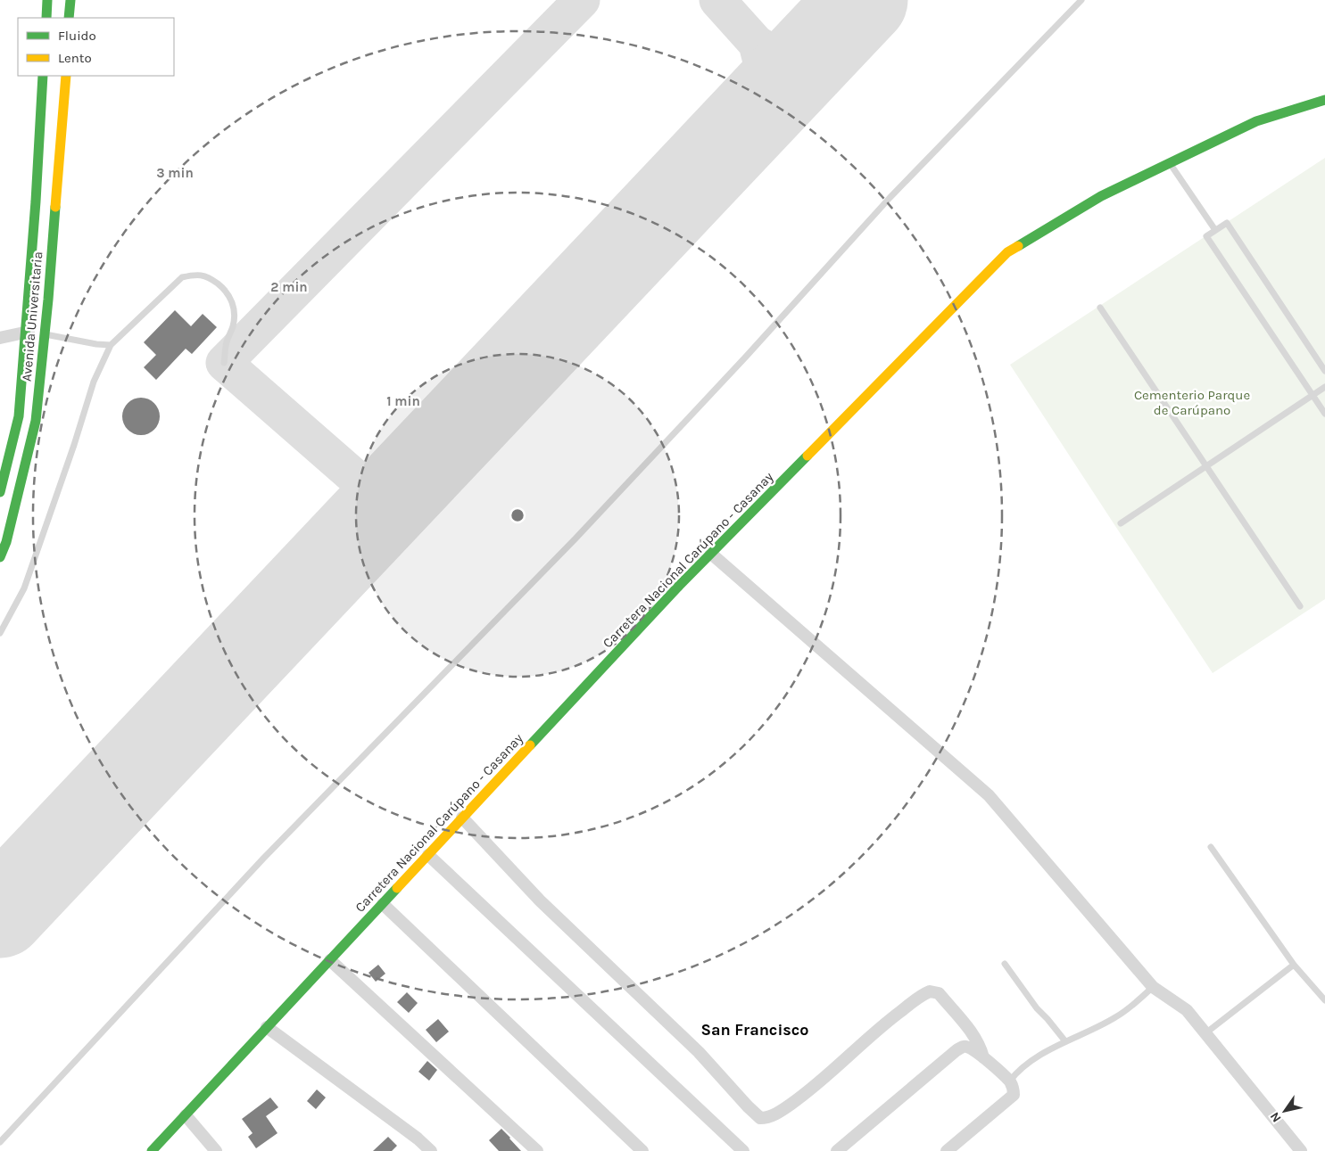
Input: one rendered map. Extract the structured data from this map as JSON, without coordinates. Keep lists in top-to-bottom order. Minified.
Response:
{"streets":{"highway":["Avenida Universitaria","Carretera Nacional Carúpano - Casanay"]},"districts":["San Francisco"],"parks":["Cementerio Parque de Carúpano"],"legend":["Fluido","Lento"],"north":"bottom left","rings":["3 min","2 min","1 min"]}
